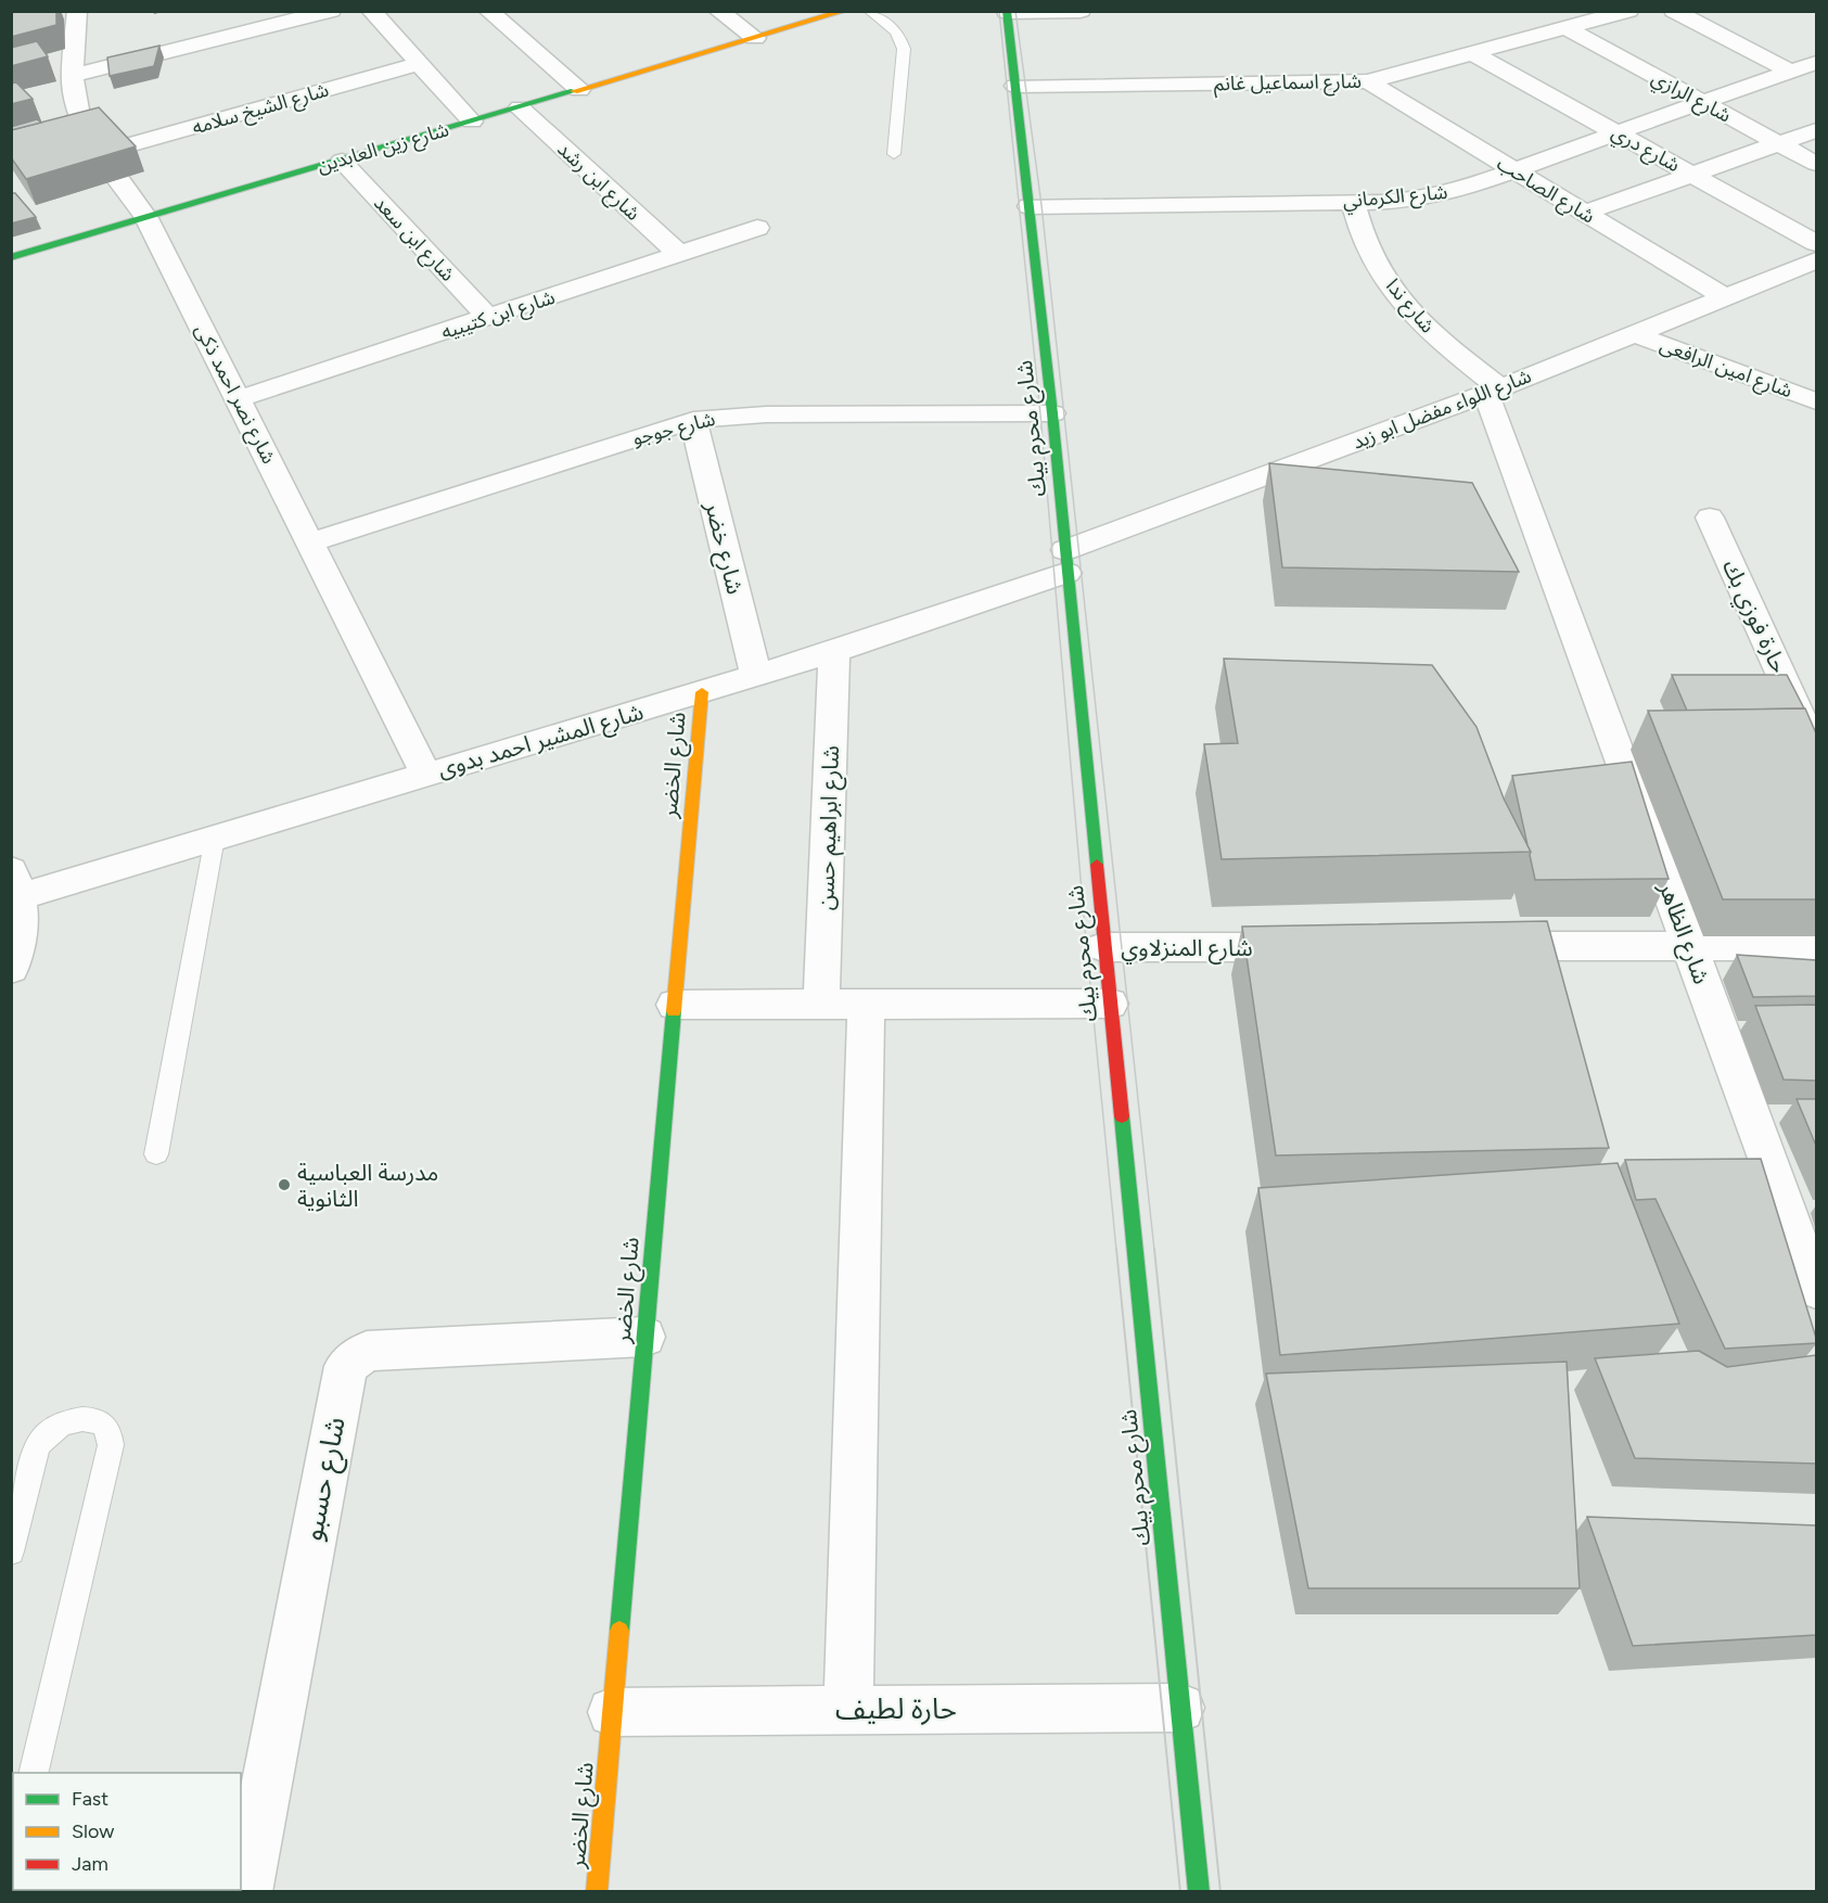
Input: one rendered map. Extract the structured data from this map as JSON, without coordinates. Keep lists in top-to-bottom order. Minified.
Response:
{"streets":{"main road":["شارع زين العابدين","شارع محرم بيك","شارع الخضر"],"street":["شارع اسماعيل غانم","شارع الرازي","شارع الشيخ سلامه","شارع دري","شارع ابن رشد","شارع الصاحب","شارع الكرماني","شارع ابن سعد","شارع ندا","شارع ابن كتيبيه","شارع امين الرافعى","شارع نصر احمد ذكى","شارع اللواء مفضل ابو زيد","شارع جوجو","شارع خضر","حارة فوزي بك","شارع المشير احمد بدوى","شارع ابراهيم حسن","شارع الظاهر","شارع المنزلاوي","شارع حسبو","حارة لطيف"]},"crossings":[["شارع اسماعيل غانم","شارع الرازي"],["شارع اسماعيل غانم","شارع دري"],["شارع اسماعيل غانم","شارع الصاحب"],["شارع اسماعيل غانم","شارع محرم بيك"],["شارع الرازي","شارع الكرماني"],["شارع الشيخ سلامه","شارع نصر احمد ذكى"],["شارع زين العابدين","شارع ابن رشد"],["شارع زين العابدين","شارع ابن سعد"],["شارع زين العابدين","شارع نصر احمد ذكى"],["شارع دري","شارع الكرماني"],["شارع ابن رشد","شارع ابن كتيبيه"],["شارع الصاحب","شارع الكرماني"],["شارع الصاحب","شارع اللواء مفضل ابو زيد"],["شارع الكرماني","شارع ندا"],["شارع الكرماني","شارع محرم بيك"],["شارع ابن سعد","شارع ابن كتيبيه"],["شارع ندا","شارع اللواء مفضل ابو زيد"],["شارع ندا","شارع الظاهر"],["شارع ابن كتيبيه","شارع نصر احمد ذكى"],["شارع امين الرافعى","شارع اللواء مفضل ابو زيد"],["شارع نصر احمد ذكى","شارع جوجو"],["شارع نصر احمد ذكى","شارع المشير احمد بدوى"],["شارع اللواء مفضل ابو زيد","شارع محرم بيك"],["شارع اللواء مفضل ابو زيد","شارع المشير احمد بدوى"],["شارع اللواء مفضل ابو زيد","شارع الظاهر"],["شارع جوجو","شارع محرم بيك"],["شارع جوجو","شارع خضر"],["شارع محرم بيك","شارع المشير احمد بدوى"],["شارع محرم بيك","شارع المنزلاوي"],["شارع محرم بيك","حارة لطيف"],["شارع خضر","شارع المشير احمد بدوى"],["شارع المشير احمد بدوى","شارع الخضر"],["شارع المشير احمد بدوى","شارع ابراهيم حسن"],["شارع الخضر","شارع حسبو"],["شارع الخضر","حارة لطيف"]],"places":["مدرسة العباسية الثانوية"],"legend":["Fast","Slow","Jam"]}
